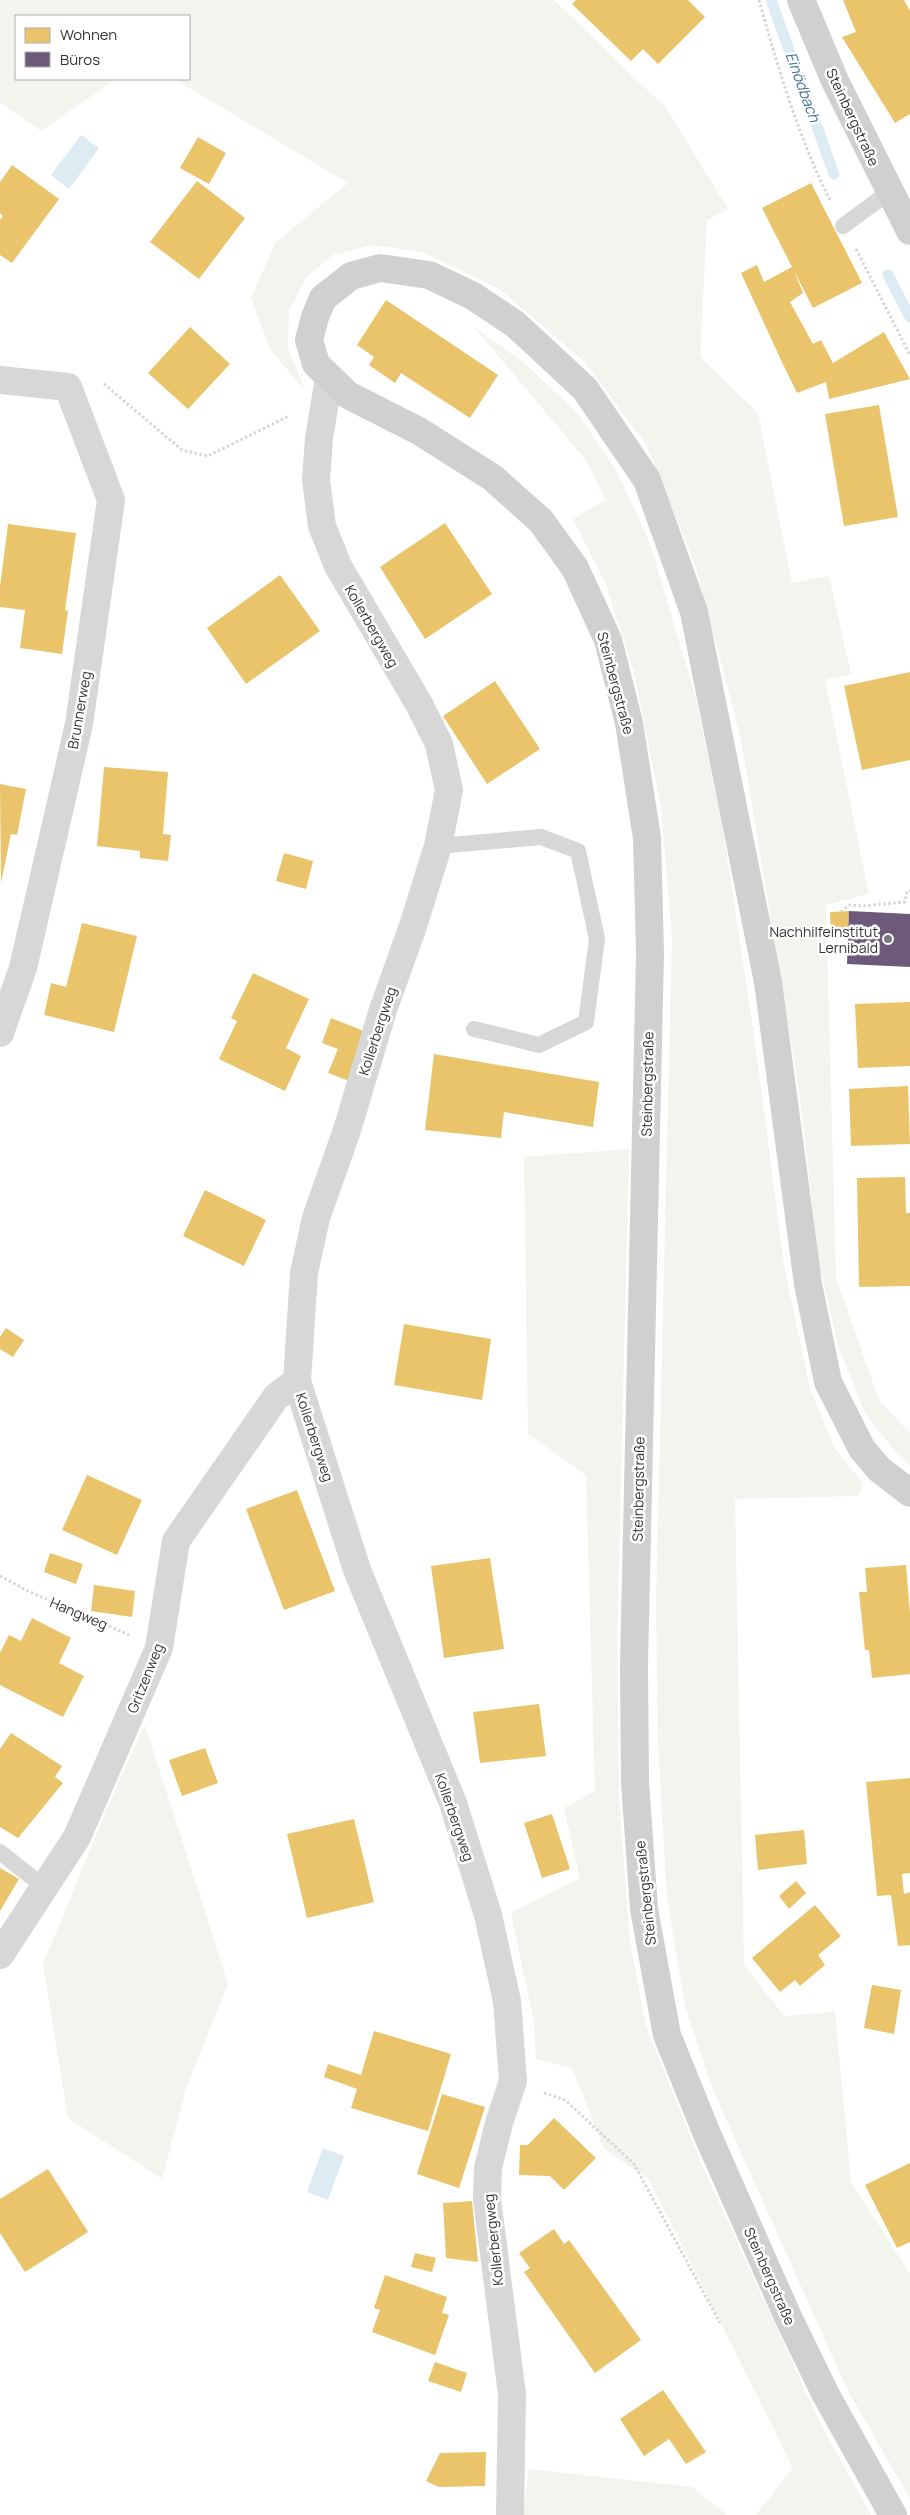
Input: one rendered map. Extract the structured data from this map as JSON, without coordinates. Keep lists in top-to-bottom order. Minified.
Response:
{"streets":{"main road":["Steinbergstraße"],"street":["Kollerbergweg","Brunnerweg","Gritzenweg"],"path":["Hangweg"]},"crossings":[["Steinbergstraße","Kollerbergweg"],["Kollerbergweg","Gritzenweg"],["Hangweg","Gritzenweg"]],"water":["Einödbach"],"places":["Nachhilfeinstitut Lernibald"],"legend":["Wohnen","Büros"]}
